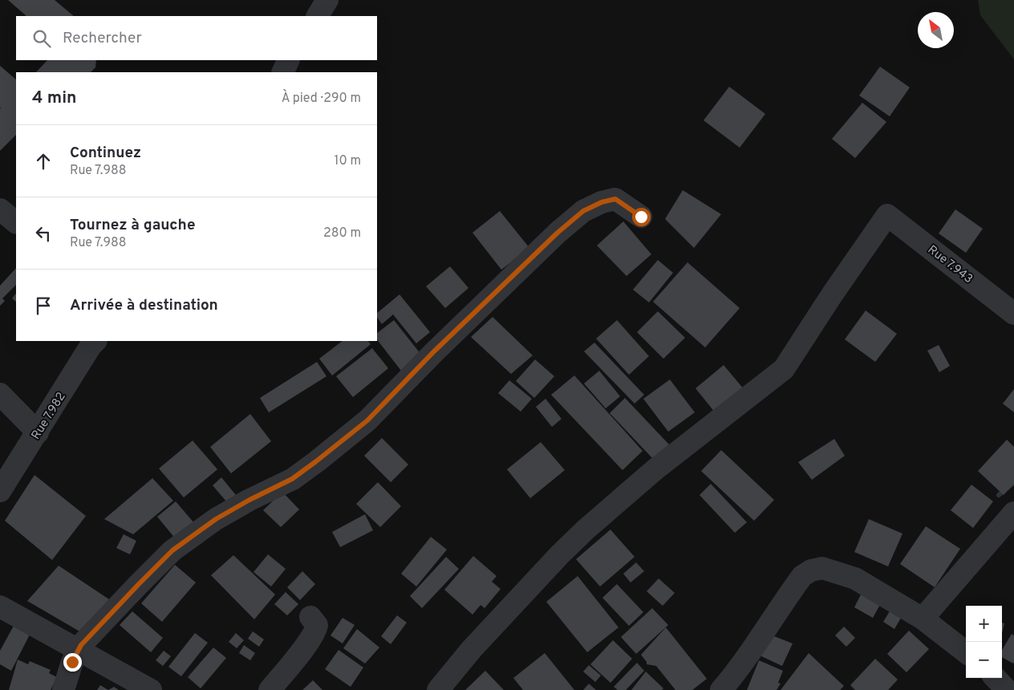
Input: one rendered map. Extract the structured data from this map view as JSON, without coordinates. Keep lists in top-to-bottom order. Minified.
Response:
{"streets":{"street":["Rue 7.943","Rue 7.982"]},"north":"top left","page":{"search":"Rechercher","heading":["4 min","À pied · 290 m"],"list":[["Continuez","Rue 7.988","10 m"],["Tournez à gauche","Rue 7.988","280 m"],"Arrivée à destination"],"map_buttons":["+","−"]}}
